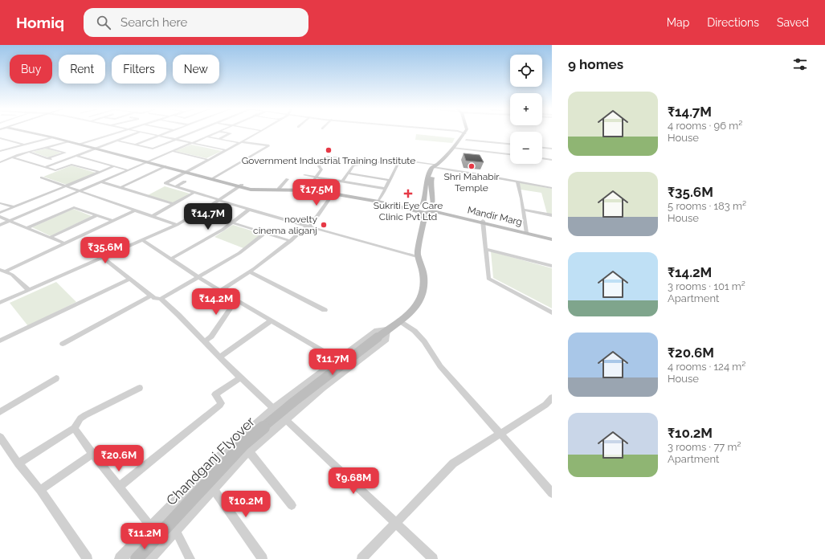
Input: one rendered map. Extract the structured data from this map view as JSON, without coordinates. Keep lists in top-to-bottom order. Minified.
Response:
{"streets":{"main road":["Mandir Marg","Chandganj Flyover"]},"places":{"other":["Government Industrial Training Institute","Shri Mahabir Temple","novelty cinema aliganj"],"health":["Sukriti Eye Care Clinic Pvt Ltd"]},"page":{"header":"Homiq","search":"Search here","nav":["Map","Directions","Saved"],"heading":"9 homes","map_buttons":["+","−"],"chip":["Buy","Rent","Filters","New"],"list":[{"name":"₹14.7M","note":"4 rooms · 96 m² · House"},{"name":"₹35.6M","note":"5 rooms · 183 m² · House"},{"name":"₹14.2M","note":"3 rooms · 101 m² · Apartment"},{"name":"₹20.6M","note":"4 rooms · 124 m² · House"},{"name":"₹10.2M","note":"3 rooms · 77 m² · Apartment"}],"price":["₹17.5M","₹14.7M","₹35.6M","₹14.2M","₹11.7M","₹20.6M","₹9.68M","₹10.2M","₹11.2M"]}}
